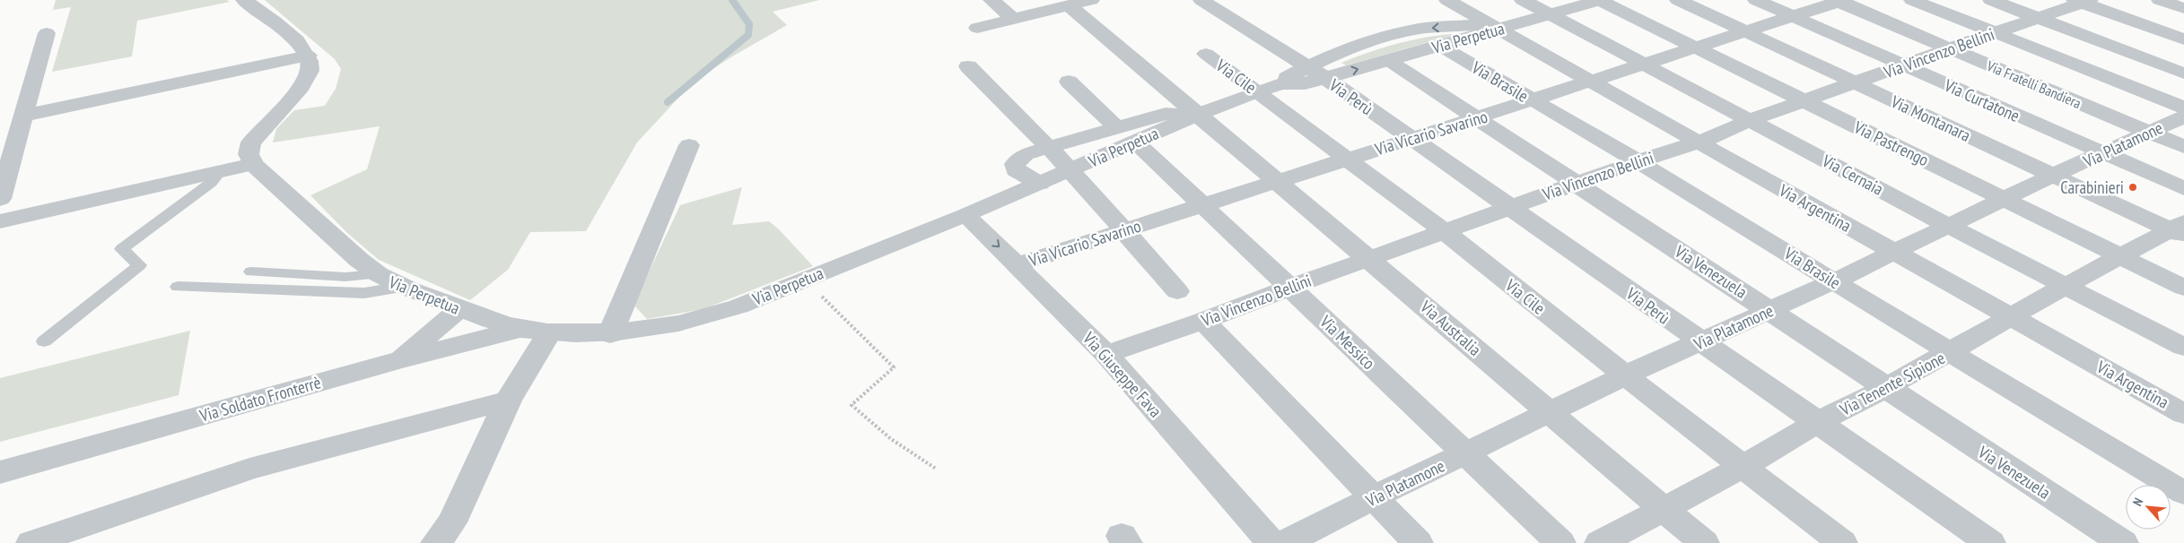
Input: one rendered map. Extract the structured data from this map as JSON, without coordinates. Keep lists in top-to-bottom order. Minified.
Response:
{"streets":{"street":["Via Perpetua","Via Vincenzo Bellini","Via Cile","Via Brasile","Via Fratelli Bandiera","Via Perù","Via Curtatone","Via Montanara","Via Vicario Savarino","Via Pastrengo","Via Platamone","Via Cernaia","Via Argentina","Via Venezuela","Via Australia","Via Messico","Via Giuseppe Fava","Via Tenente Sipione","Via Soldato Fronterrè"]},"crossings":[["Via Perpetua","Via Cile"],["Via Perpetua","Via Brasile"],["Via Perpetua","Via Perù"],["Via Perpetua","Via Cernaia"],["Via Perpetua","Via Argentina"],["Via Perpetua","Via Venezuela"],["Via Perpetua","Via Australia"],["Via Perpetua","Via Messico"],["Via Perpetua","Via Giuseppe Fava"],["Via Perpetua","Via Soldato Fronterrè"],["Via Vincenzo Bellini","Via Cile"],["Via Vincenzo Bellini","Via Brasile"],["Via Vincenzo Bellini","Via Fratelli Bandiera"],["Via Vincenzo Bellini","Via Perù"],["Via Vincenzo Bellini","Via Curtatone"],["Via Vincenzo Bellini","Via Montanara"],["Via Vincenzo Bellini","Via Pastrengo"],["Via Vincenzo Bellini","Via Cernaia"],["Via Vincenzo Bellini","Via Argentina"],["Via Vincenzo Bellini","Via Venezuela"],["Via Vincenzo Bellini","Via Australia"],["Via Vincenzo Bellini","Via Messico"],["Via Vincenzo Bellini","Via Giuseppe Fava"],["Via Cile","Via Vicario Savarino"],["Via Cile","Via Platamone"],["Via Cile","Via Tenente Sipione"],["Via Brasile","Via Vicario Savarino"],["Via Brasile","Via Platamone"],["Via Brasile","Via Tenente Sipione"],["Via Fratelli Bandiera","Via Vicario Savarino"],["Via Fratelli Bandiera","Via Platamone"],["Via Perù","Via Vicario Savarino"],["Via Perù","Via Platamone"],["Via Perù","Via Tenente Sipione"],["Via Curtatone","Via Vicario Savarino"],["Via Curtatone","Via Platamone"],["Via Montanara","Via Vicario Savarino"],["Via Montanara","Via Platamone"],["Via Montanara","Via Tenente Sipione"],["Via Vicario Savarino","Via Pastrengo"],["Via Vicario Savarino","Via Cernaia"],["Via Vicario Savarino","Via Argentina"],["Via Vicario Savarino","Via Venezuela"],["Via Vicario Savarino","Via Australia"],["Via Vicario Savarino","Via Messico"],["Via Vicario Savarino","Via Giuseppe Fava"],["Via Pastrengo","Via Platamone"],["Via Pastrengo","Via Tenente Sipione"],["Via Platamone","Via Cernaia"],["Via Platamone","Via Argentina"],["Via Platamone","Via Venezuela"],["Via Platamone","Via Australia"],["Via Platamone","Via Messico"],["Via Cernaia","Via Tenente Sipione"],["Via Argentina","Via Tenente Sipione"],["Via Venezuela","Via Tenente Sipione"],["Via Australia","Via Tenente Sipione"]],"places":["Carabinieri"],"north":"top left"}
